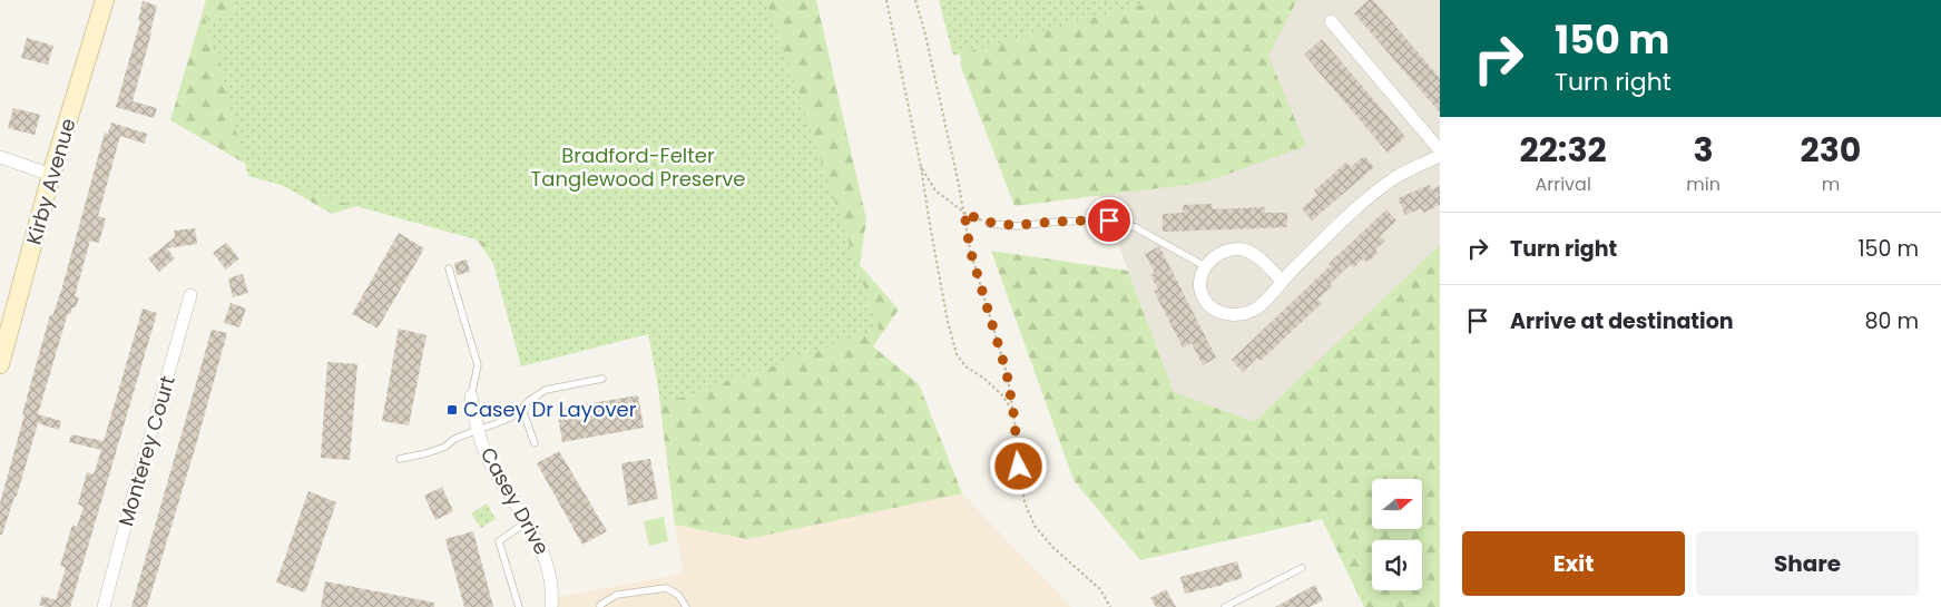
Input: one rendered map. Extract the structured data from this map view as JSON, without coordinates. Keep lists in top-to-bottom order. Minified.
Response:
{"streets":{"street":["Kirby Avenue","Monterey Court","Casey Drive"]},"parks":["Bradford-Felter Tanglewood Preserve"],"places":{"transit":["Casey Dr Layover"]},"north":"right","page":{"turn":["150 m","Turn right"],"eta":["22:32","Arrival","3","min","230","m"],"list":[{"name":"Turn right","value":"150 m"},{"name":"Arrive at destination","value":"80 m"}],"buttons":["Exit","Share"]}}
